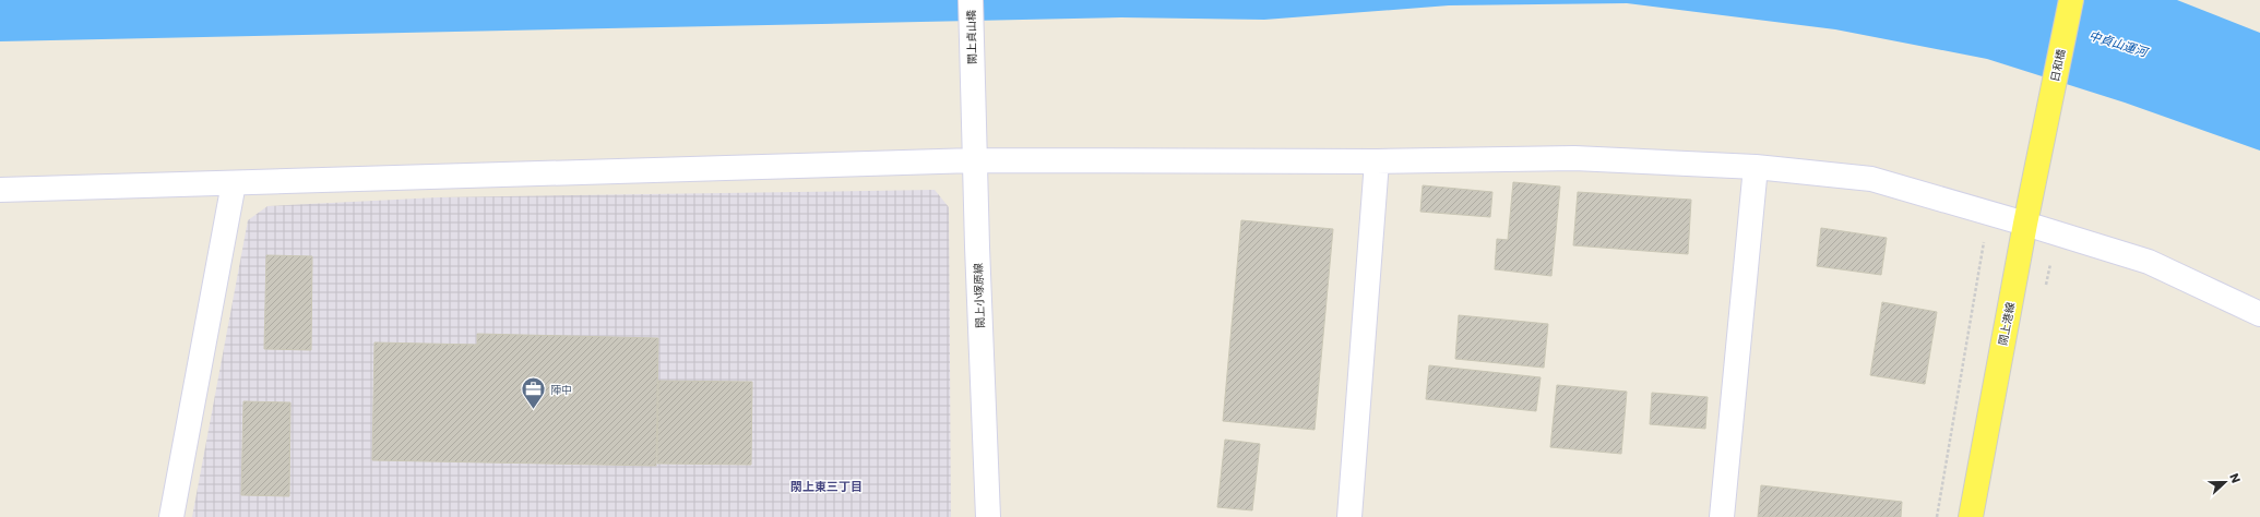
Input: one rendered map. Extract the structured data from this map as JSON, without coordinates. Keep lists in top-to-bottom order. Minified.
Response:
{"streets":{"main road":["日和橋","閖上港線"],"street":["閖上貞山橋","閖上小塚原線"]},"crossings":[["閖上貞山橋","閖上小塚原線"],["日和橋","閖上港線"]],"districts":["閖上東三丁目"],"water":["中貞山運河"],"places":{"office":["陣中"]},"north":"right"}
